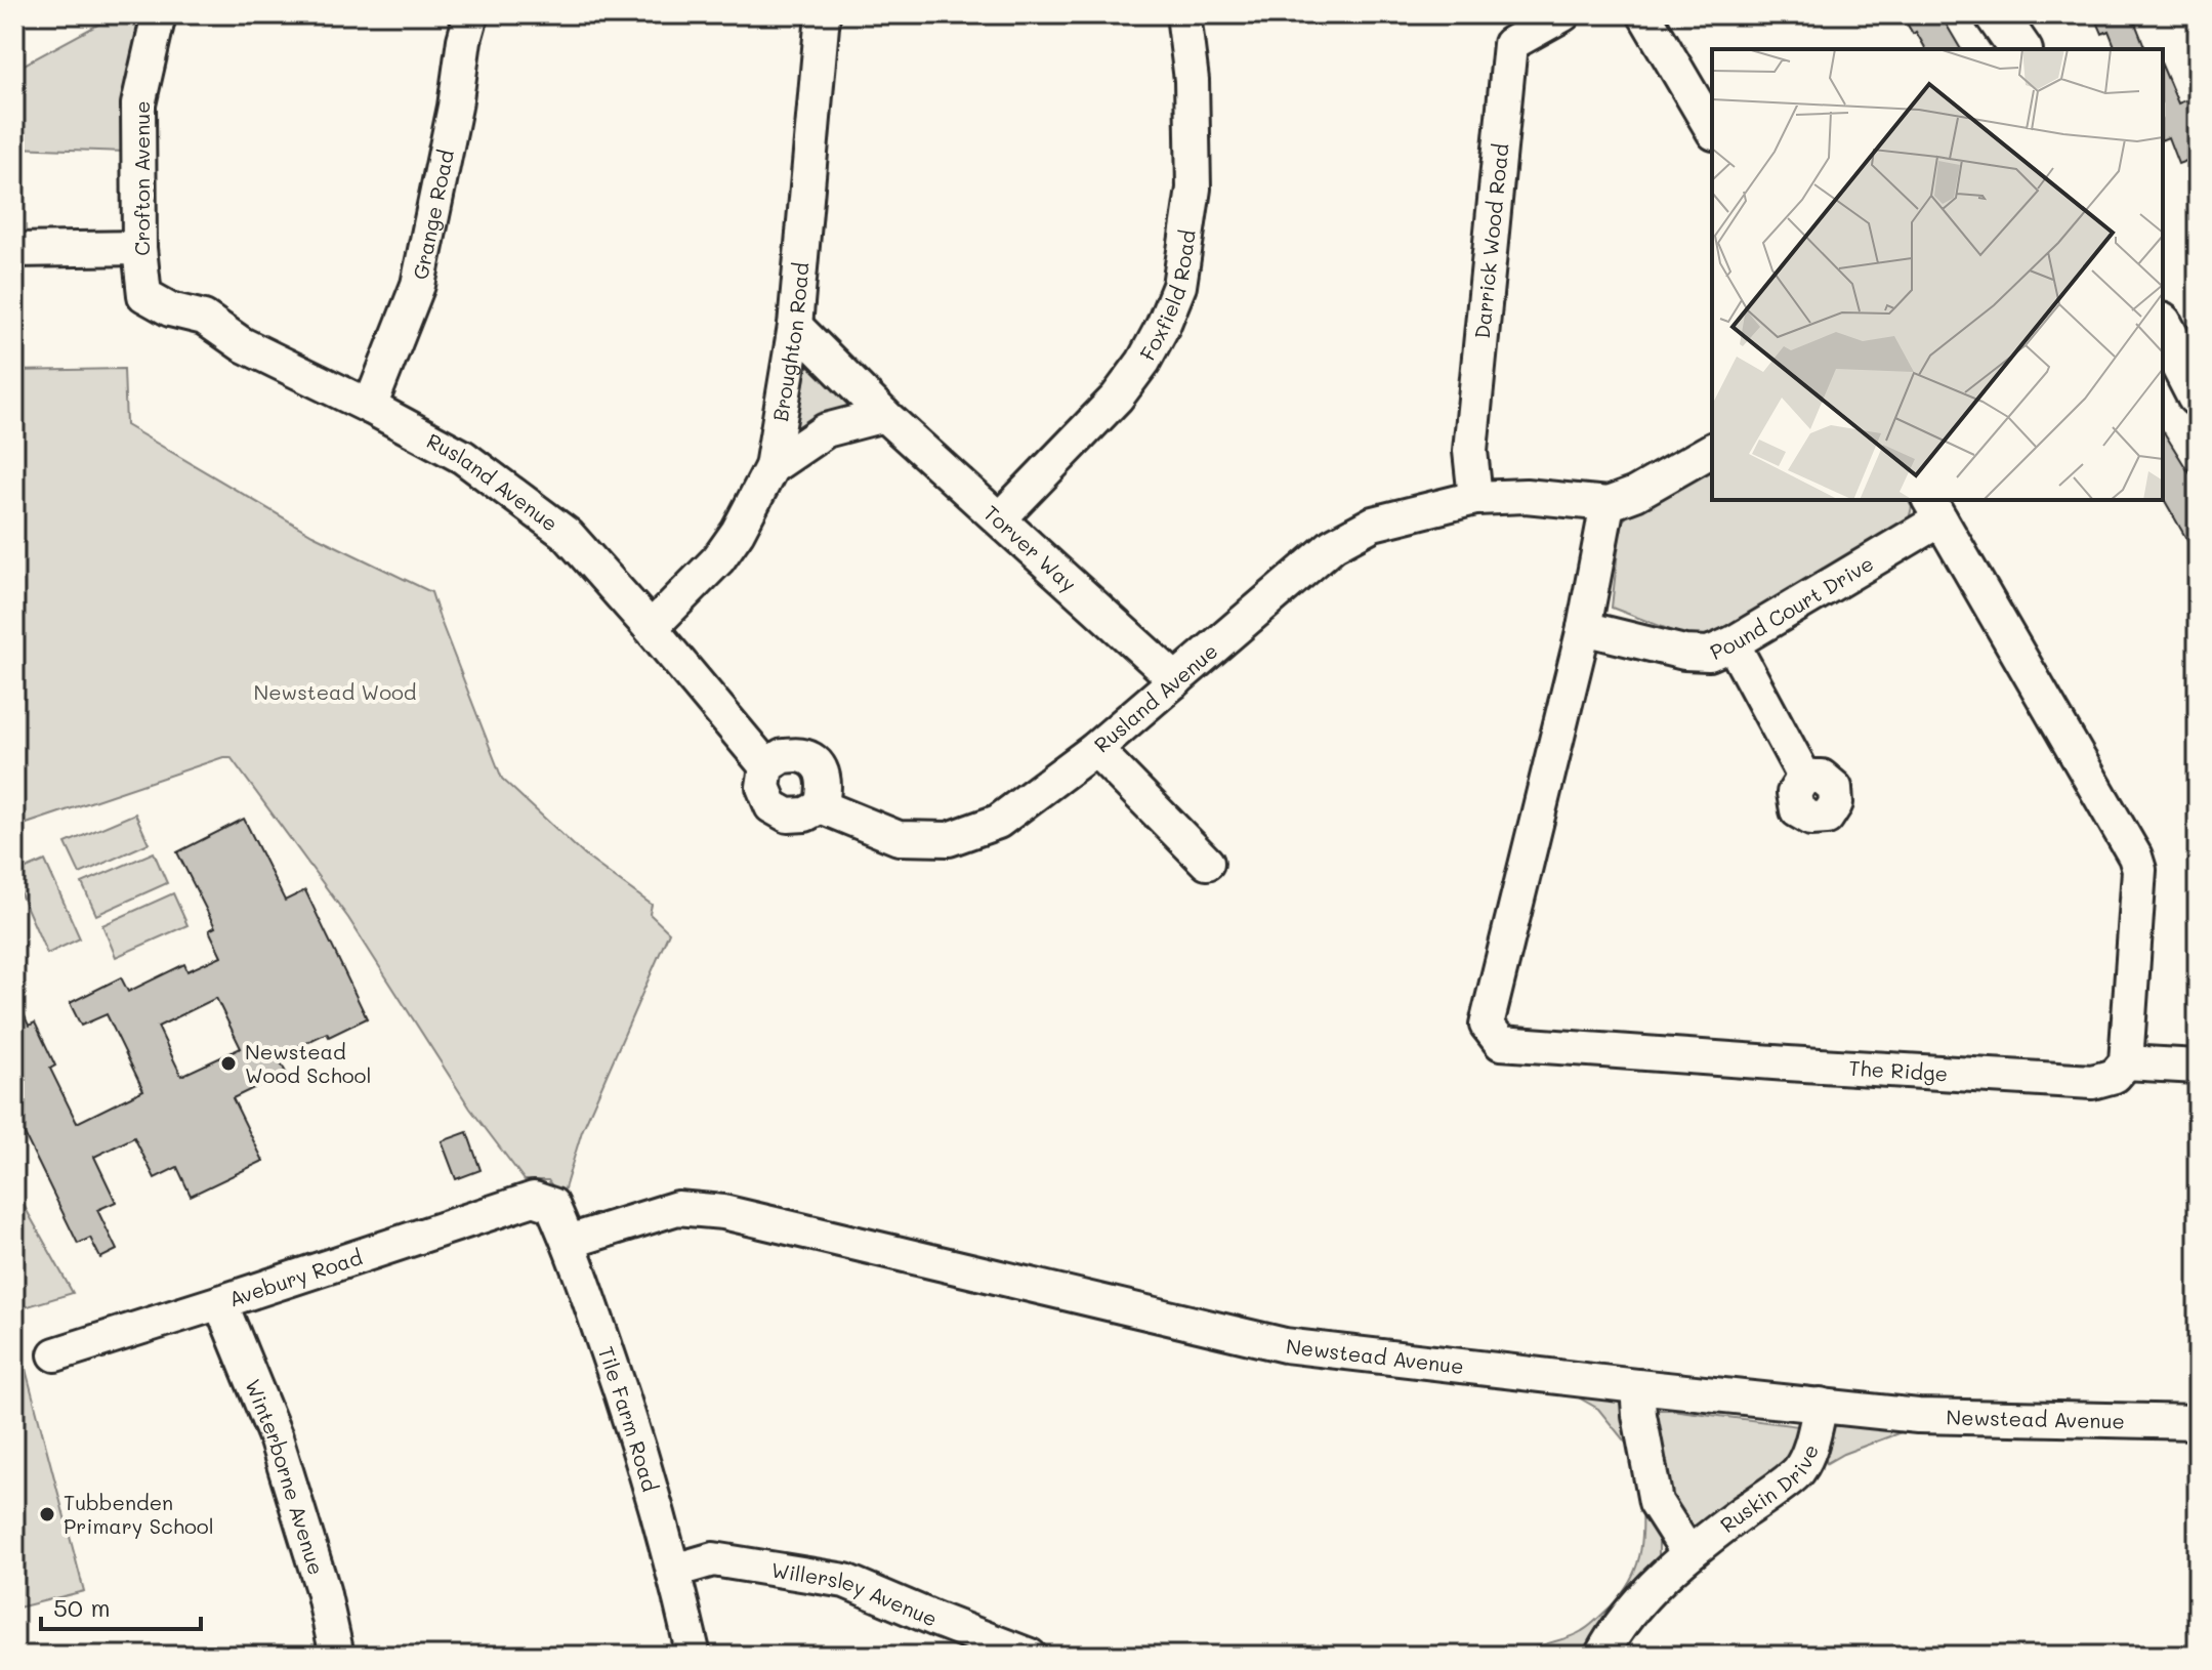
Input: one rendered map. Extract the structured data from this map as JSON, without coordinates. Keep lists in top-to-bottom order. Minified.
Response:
{"streets":{"street":["Crofton Avenue","Grange Road","Darrick Wood Road","Foxfield Road","Broughton Road","Rusland Avenue","Torver Way","Pound Court Drive","The Ridge","Avebury Road","Newstead Avenue","Tile Farm Road","Winterborne Avenue","Ruskin Drive","Willersley Avenue"]},"crossings":[["Crofton Avenue","Rusland Avenue"],["Grange Road","Rusland Avenue"],["Darrick Wood Road","Rusland Avenue"],["Foxfield Road","Torver Way"],["Broughton Road","Rusland Avenue"],["Broughton Road","Torver Way"],["Rusland Avenue","Torver Way"],["Pound Court Drive","The Ridge"],["Avebury Road","Tile Farm Road"],["Avebury Road","Winterborne Avenue"],["Newstead Avenue","Tile Farm Road"],["Newstead Avenue","Ruskin Drive"],["Tile Farm Road","Willersley Avenue"]],"parks":["Newstead Wood"],"places":["Newstead Wood School","Tubbenden Primary School"],"scale_bar":"50 m"}
